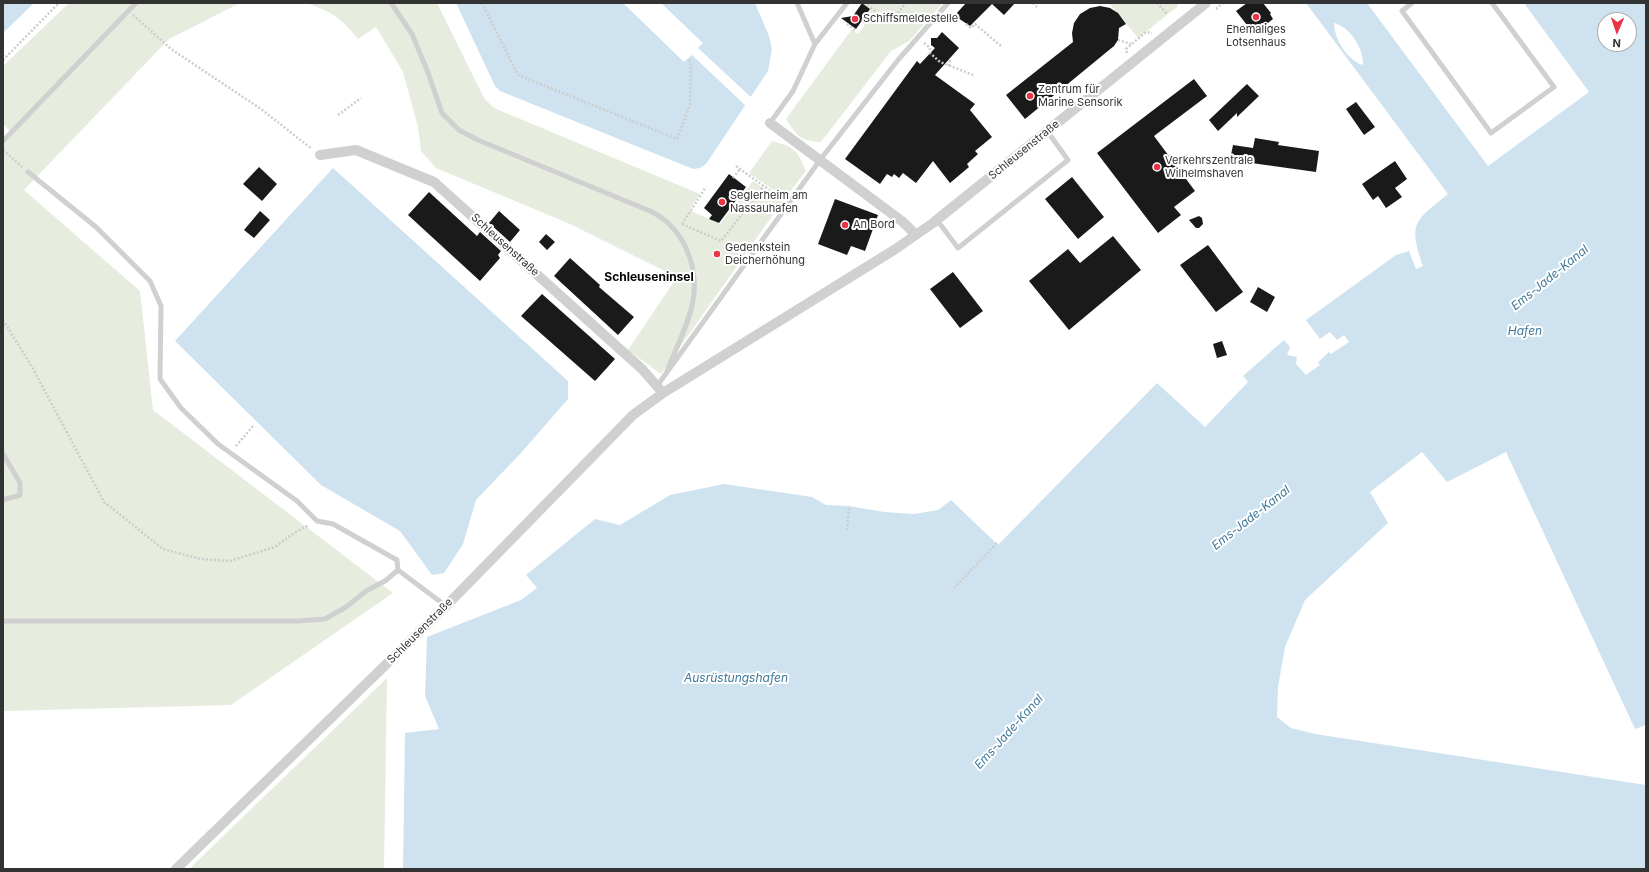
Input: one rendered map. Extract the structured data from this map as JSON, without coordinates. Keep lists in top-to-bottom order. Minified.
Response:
{"streets":{"street":["Schleusenstraße"]},"districts":["Schleuseninsel"],"water":["Ems-Jade-Kanal","Hafen","Ausrüstungshafen"],"places":["Ehemaliges Lotsenhaus","Schiffsmeldestelle","Zentrum für Marine Sensorik","Verkehrszentrale Wilhelmshaven","Seglerheim am Nassauhafen","An Bord","Gedenkstein Deicherhöhung"],"north":"bottom"}
